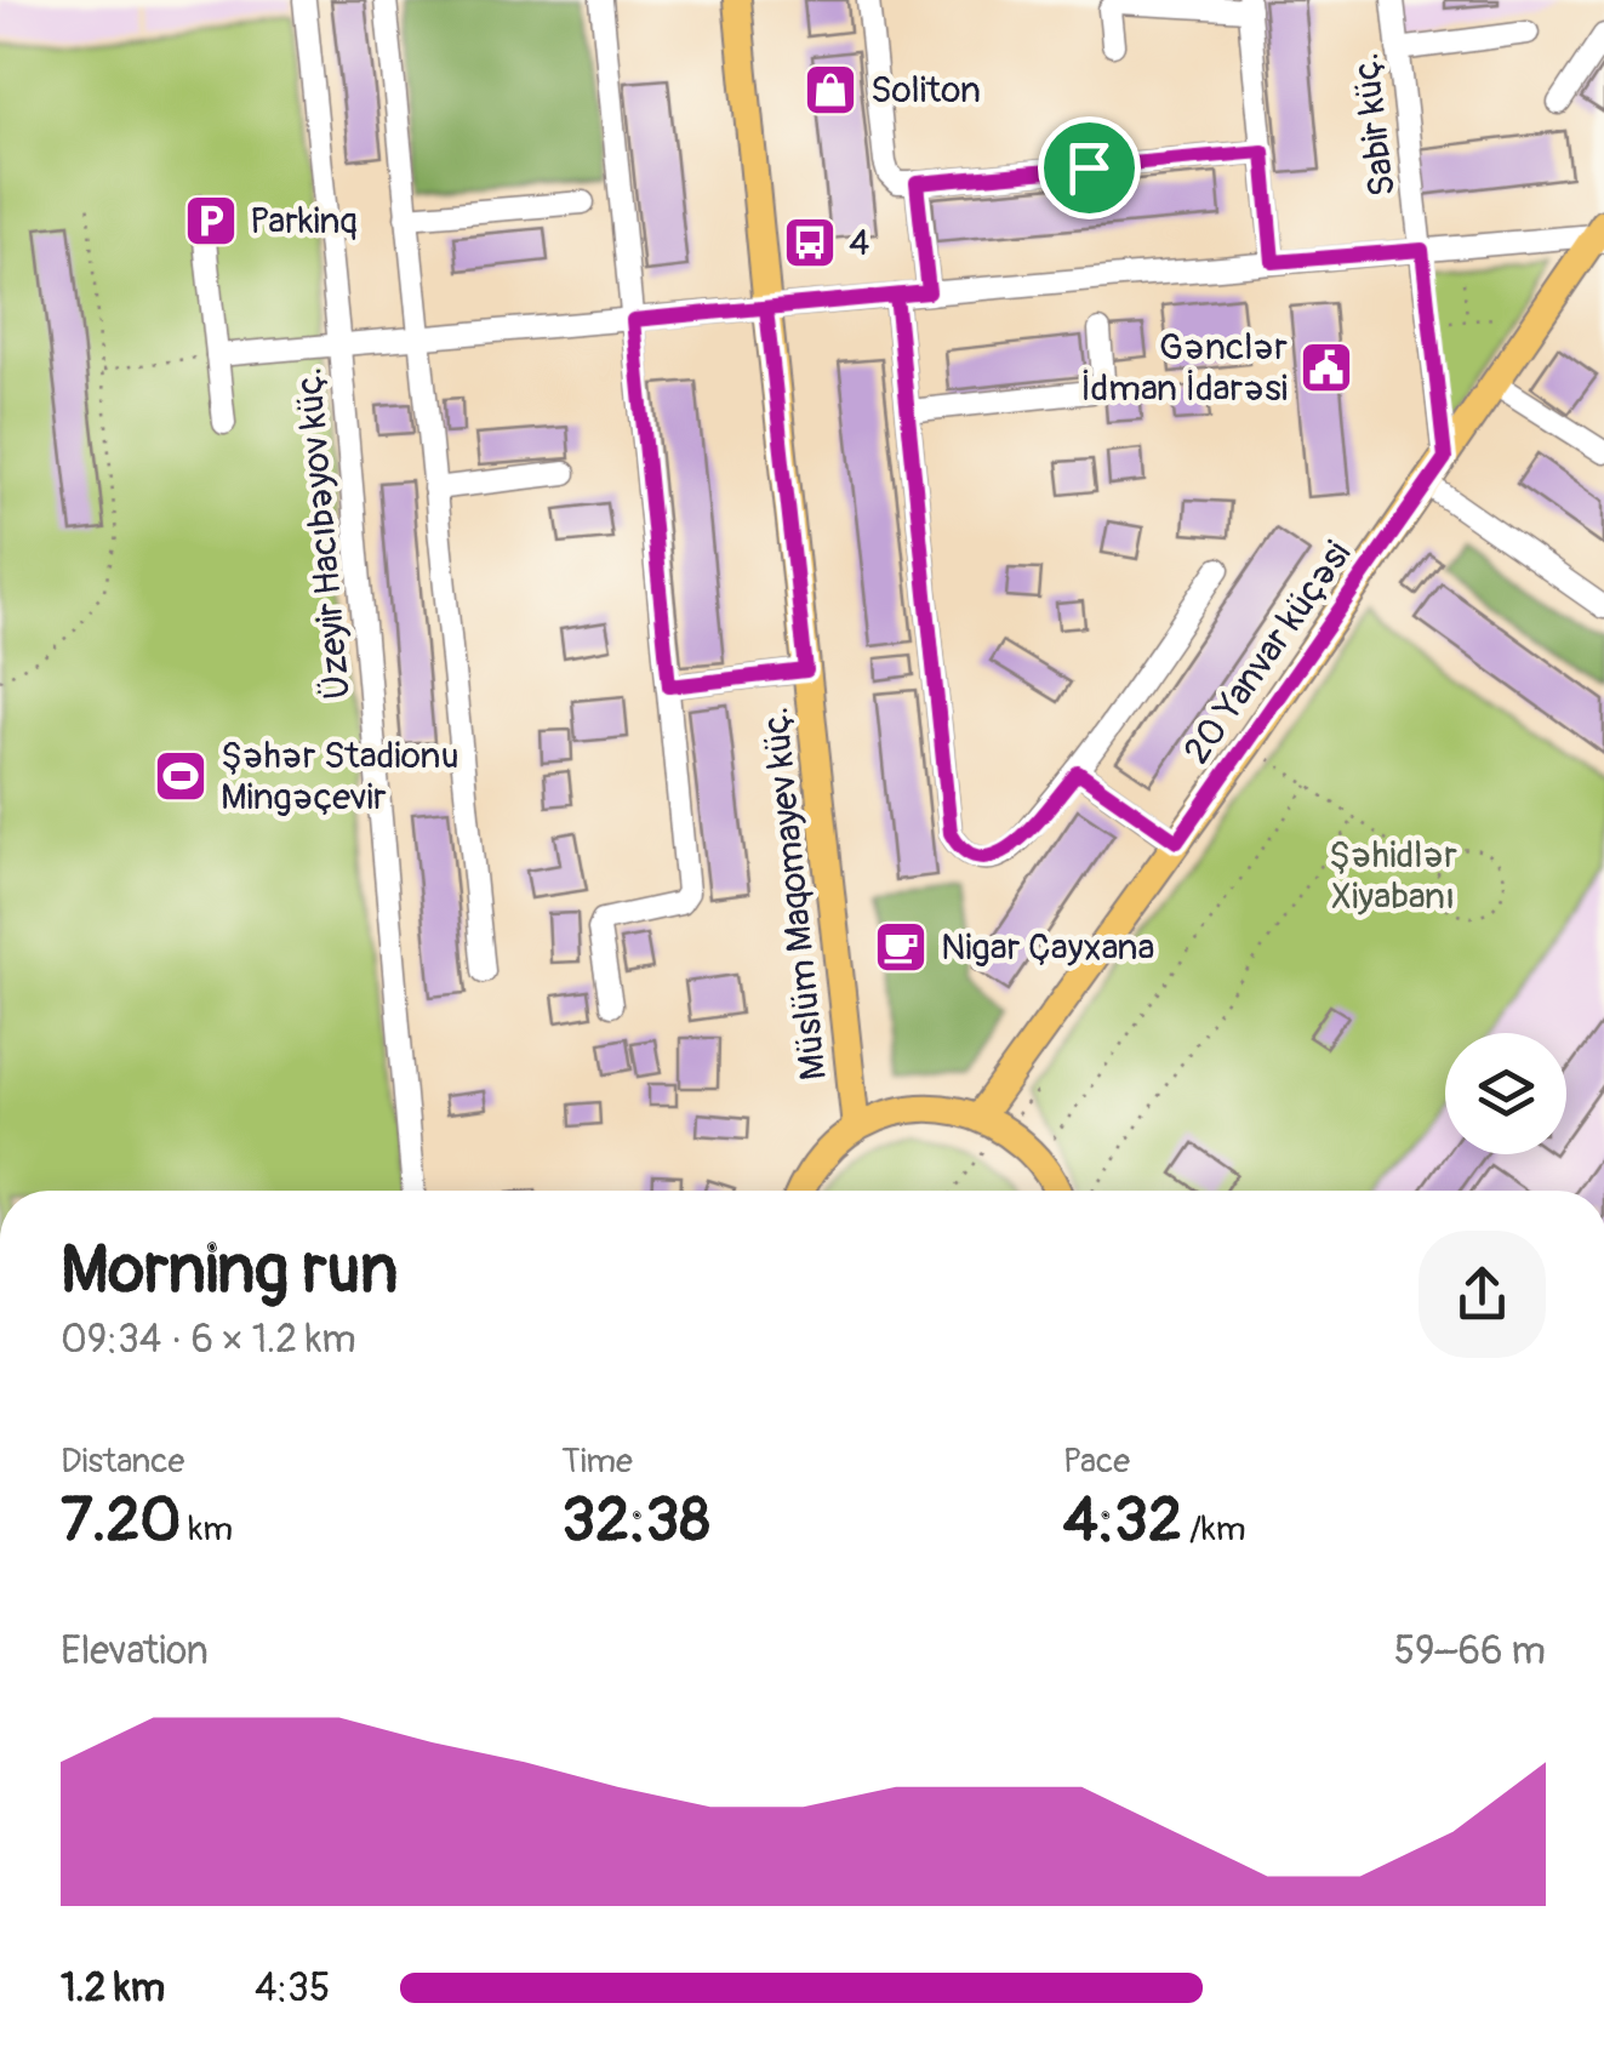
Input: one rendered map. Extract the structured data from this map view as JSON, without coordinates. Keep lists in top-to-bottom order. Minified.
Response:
{"streets":{"main road":["20 Yanvar küçəsi","Müslüm Maqomayev küç."],"street":["Sabir küç.","Üzeyir Hacıbəyov küç."]},"crossings":[["Sabir küç.","20 Yanvar küçəsi"]],"parks":["Şəhidlər Xiyabanı"],"places":{"shop":["Soliton"],"parking":["Parkinq"],"bus stop":["4"],"public building":["Gənclər İdman İdarəsi"],"sports":["Şəhər Stadionu Mingəçevir"],"cafe":["Nigar Çayxana"]},"page":{"heading":["Morning run","09:34 · 6 × 1.2 km"],"stats":[["Distance","7.20 km"],["Time","32:38"],["Pace","4:32 /km"]],"chart":["Elevation","59–66 m"],"list":[{"name":"1.2 km","note":"4:35"}]}}
